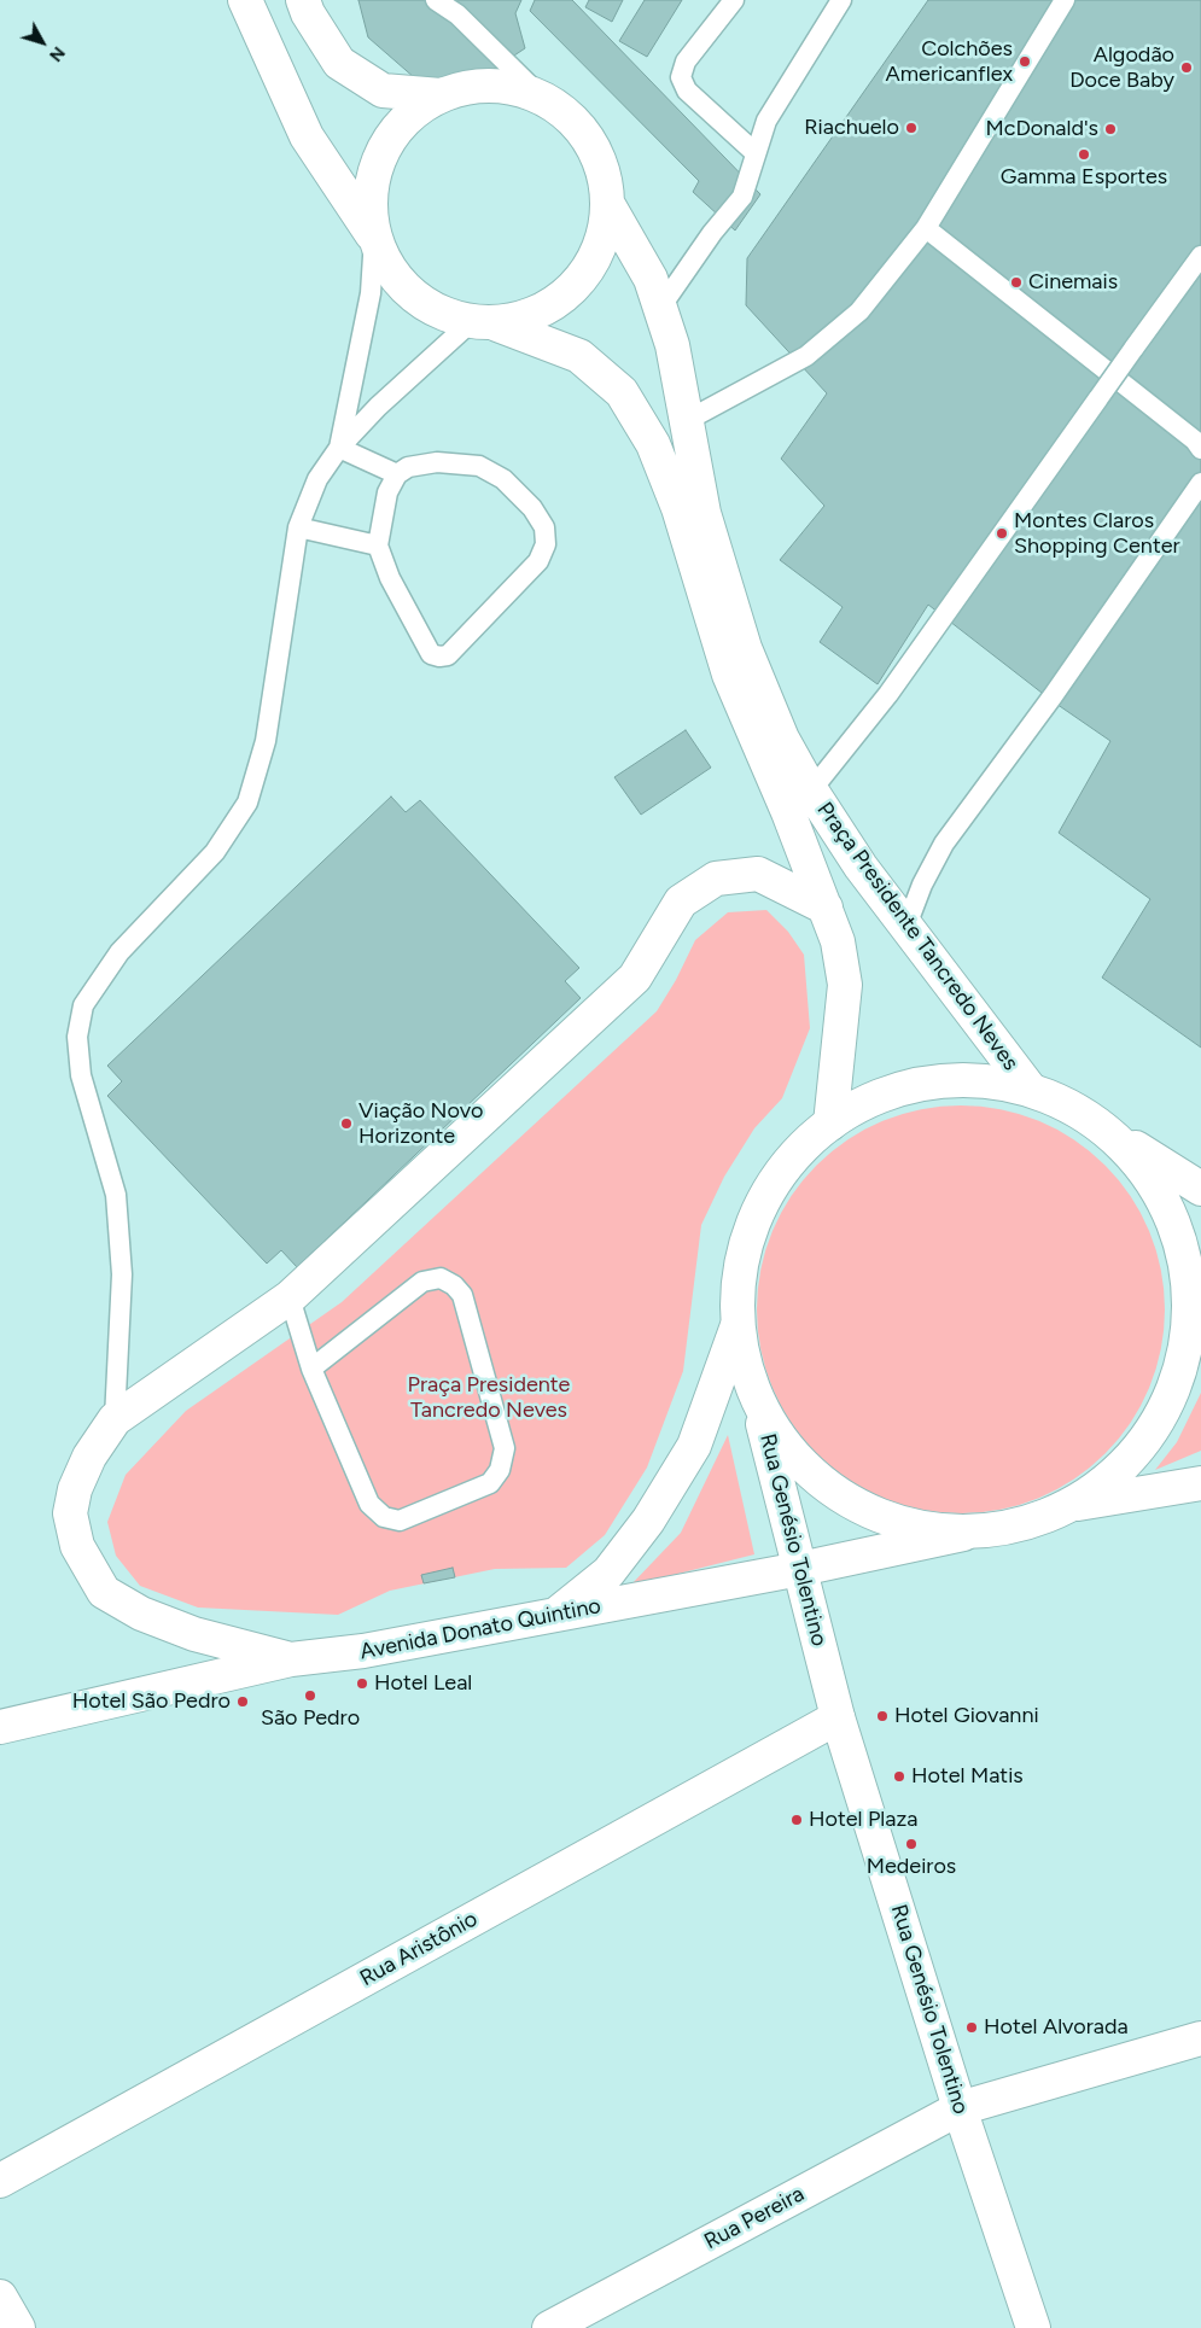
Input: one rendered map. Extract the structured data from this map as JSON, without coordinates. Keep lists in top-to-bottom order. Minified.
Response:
{"streets":{"street":["Praça Presidente Tancredo Neves","Rua Genésio Tolentino","Avenida Donato Quintino","Rua Aristônio","Rua Pereira"]},"crossings":[["Praça Presidente Tancredo Neves","Rua Genésio Tolentino"],["Praça Presidente Tancredo Neves","Avenida Donato Quintino"],["Rua Genésio Tolentino","Avenida Donato Quintino"],["Rua Genésio Tolentino","Rua Aristônio"],["Rua Genésio Tolentino","Rua Pereira"]],"parks":["Praça Presidente Tancredo Neves"],"places":["Colchões Americanflex","Algodão Doce Baby","Riachuelo","McDonald's","Gamma Esportes","Cinemais","Montes Claros Shopping Center","Viação Novo Horizonte","Hotel Leal","São Pedro","Hotel São Pedro","Hotel Giovanni","Hotel Matis","Hotel Plaza","Medeiros","Hotel Alvorada"],"north":"bottom right"}
